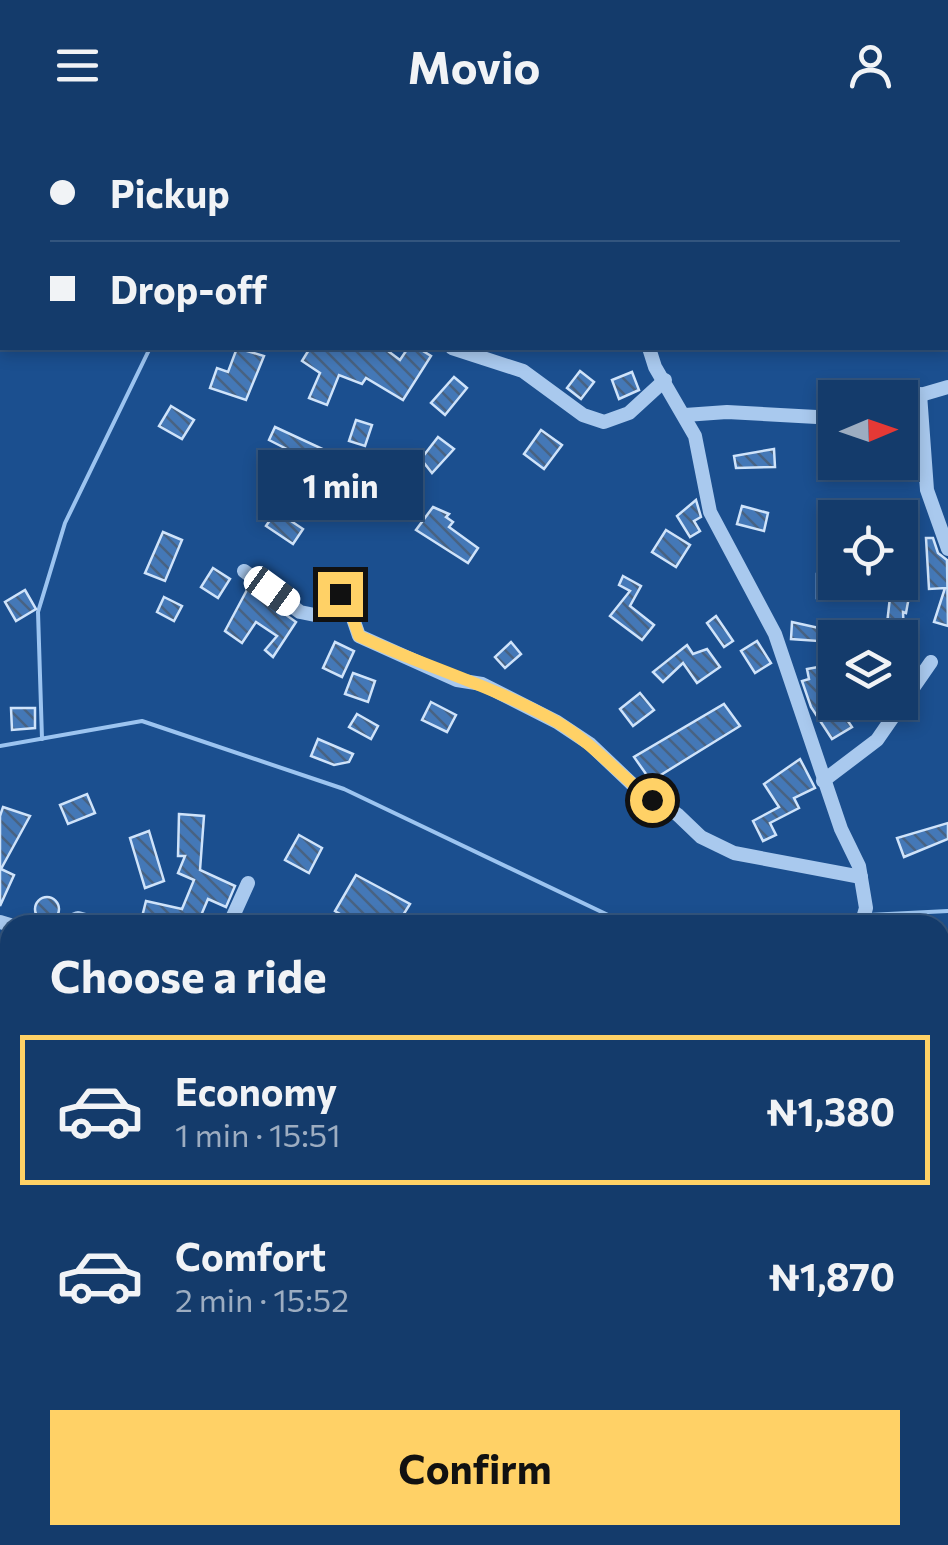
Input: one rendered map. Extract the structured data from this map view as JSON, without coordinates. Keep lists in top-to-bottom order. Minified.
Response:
{"north":"right","page":{"header":"Movio","banner":["Pickup","Drop-off"],"bubble":"1 min","heading":"Choose a ride","list":[{"name":"Economy","note":"1 min · 15:51","value":"₦1,380"},{"name":"Comfort","note":"2 min · 15:52","value":"₦1,870"}],"buttons":"Confirm"}}
